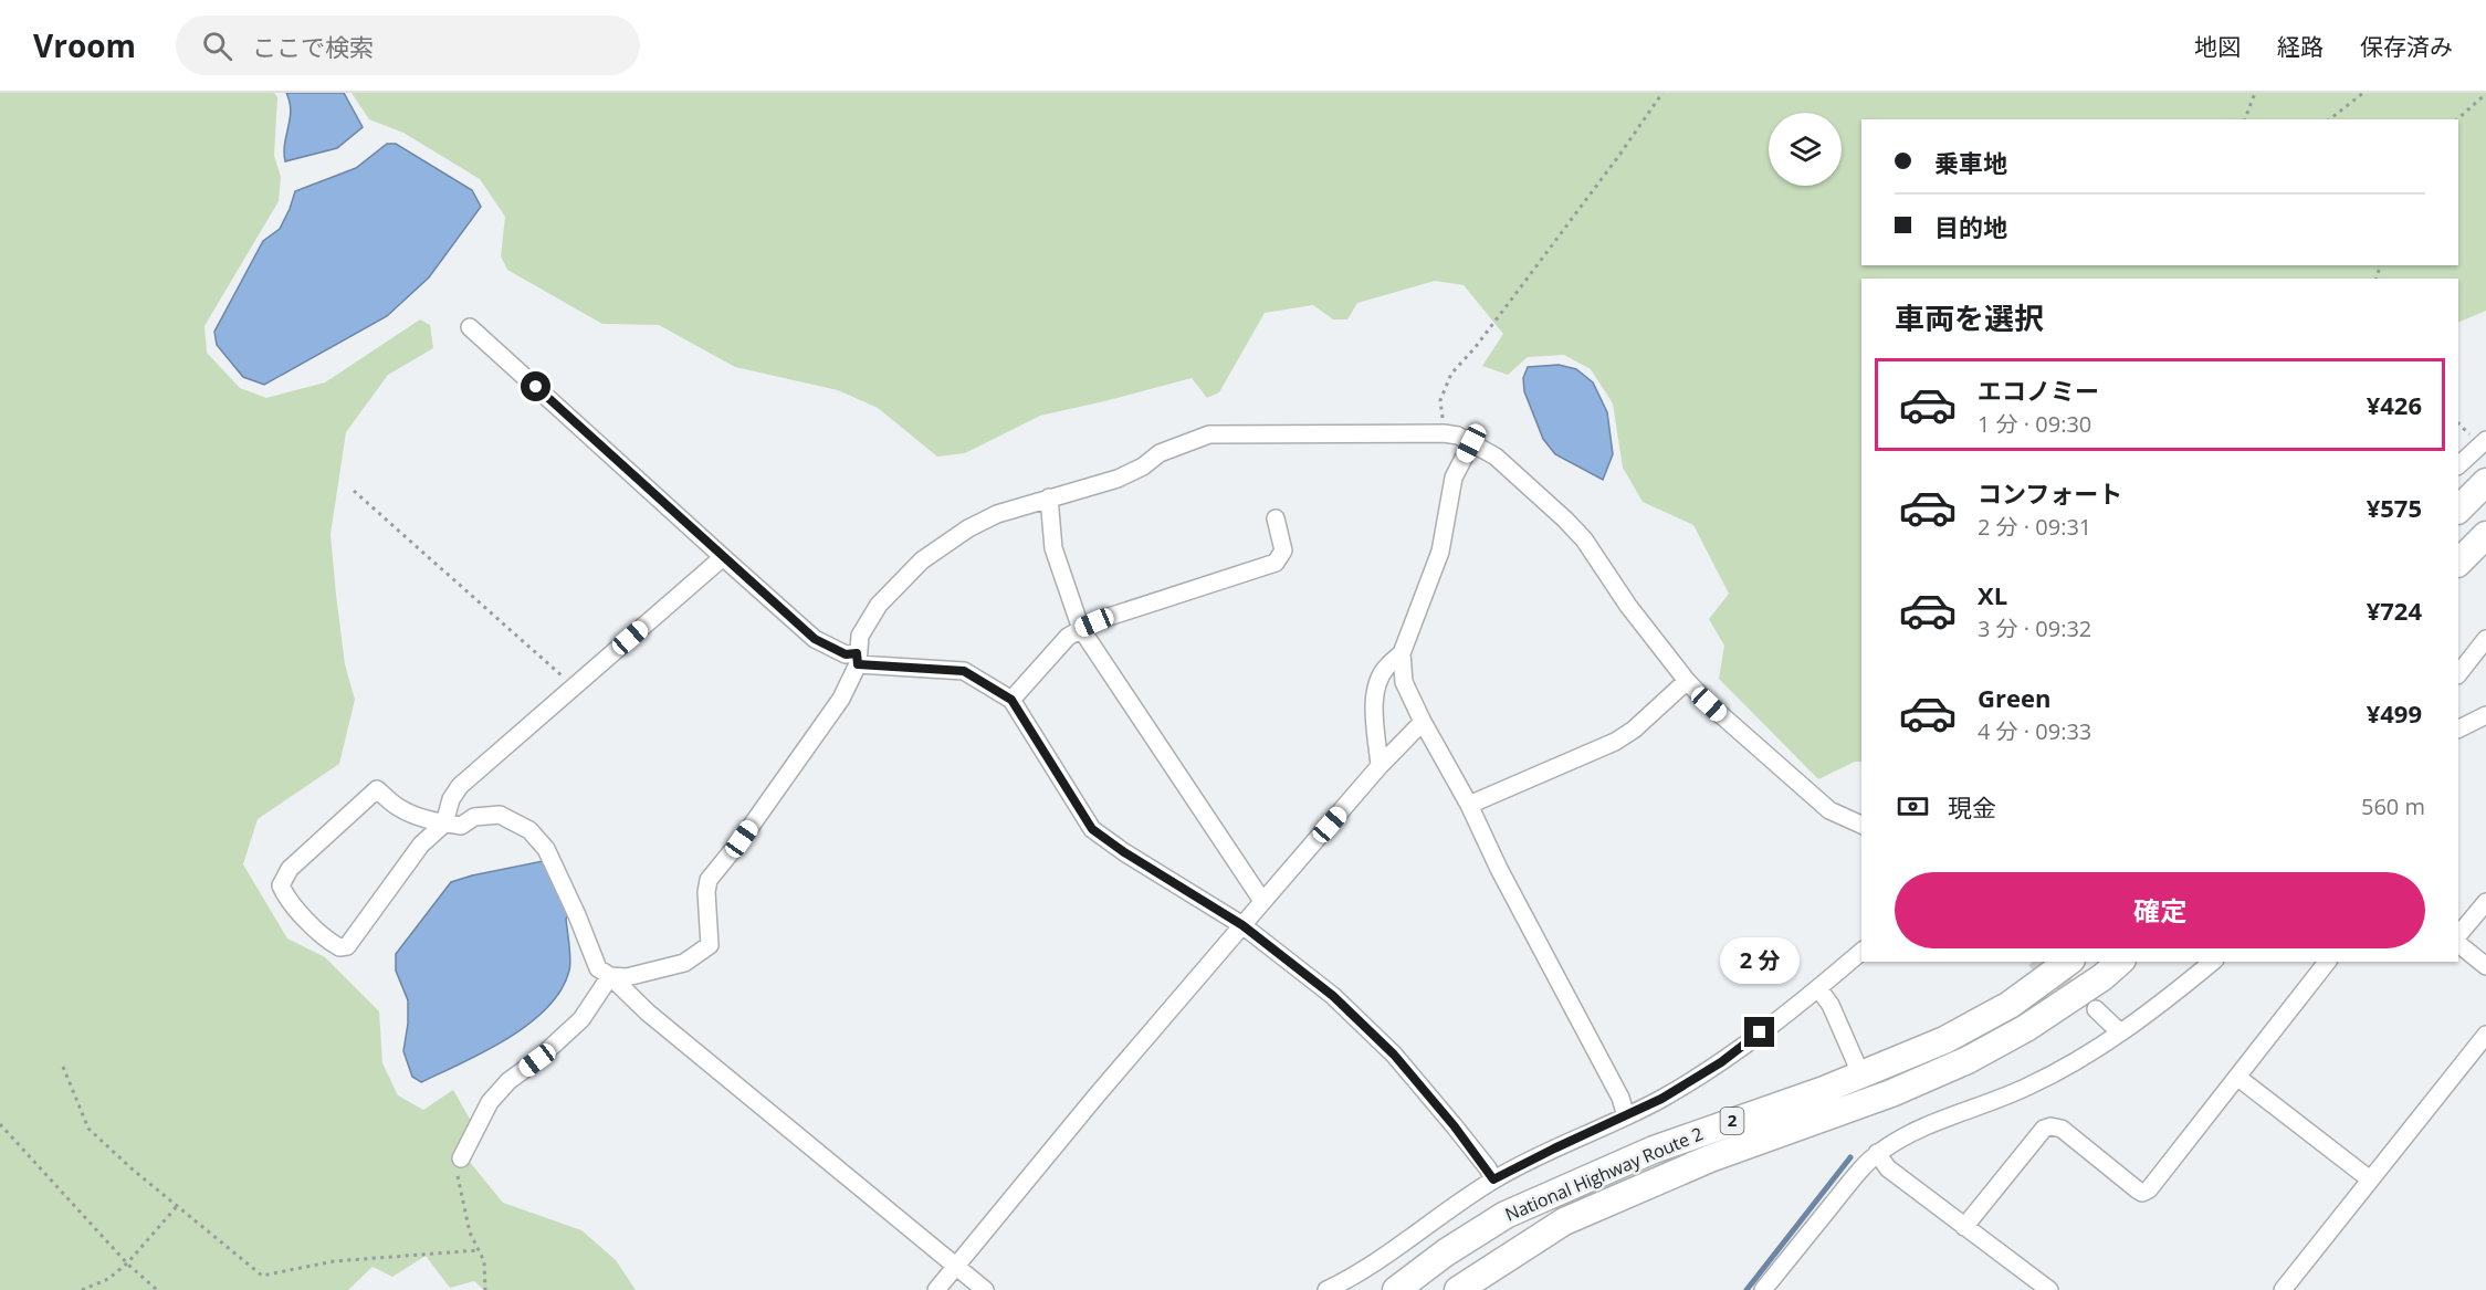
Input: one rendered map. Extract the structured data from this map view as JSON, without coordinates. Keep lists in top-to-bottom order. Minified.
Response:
{"streets":{"highway":["2","National Highway Route 2"]},"page":{"header":"Vroom","search":"ここで検索","nav":["地図","経路","保存済み"],"banner":["乗車地","目的地"],"heading":"車両を選択","list":[{"name":"エコノミー","note":"1 分 · 09:30","value":"¥426"},{"name":"コンフォート","note":"2 分 · 09:31","value":"¥575"},{"name":"XL","note":"3 分 · 09:32","value":"¥724"},{"name":"Green","note":"4 分 · 09:33","value":"¥499"}],"pay":["現金","560 m"],"buttons":"確定","bubble":"2 分"}}
